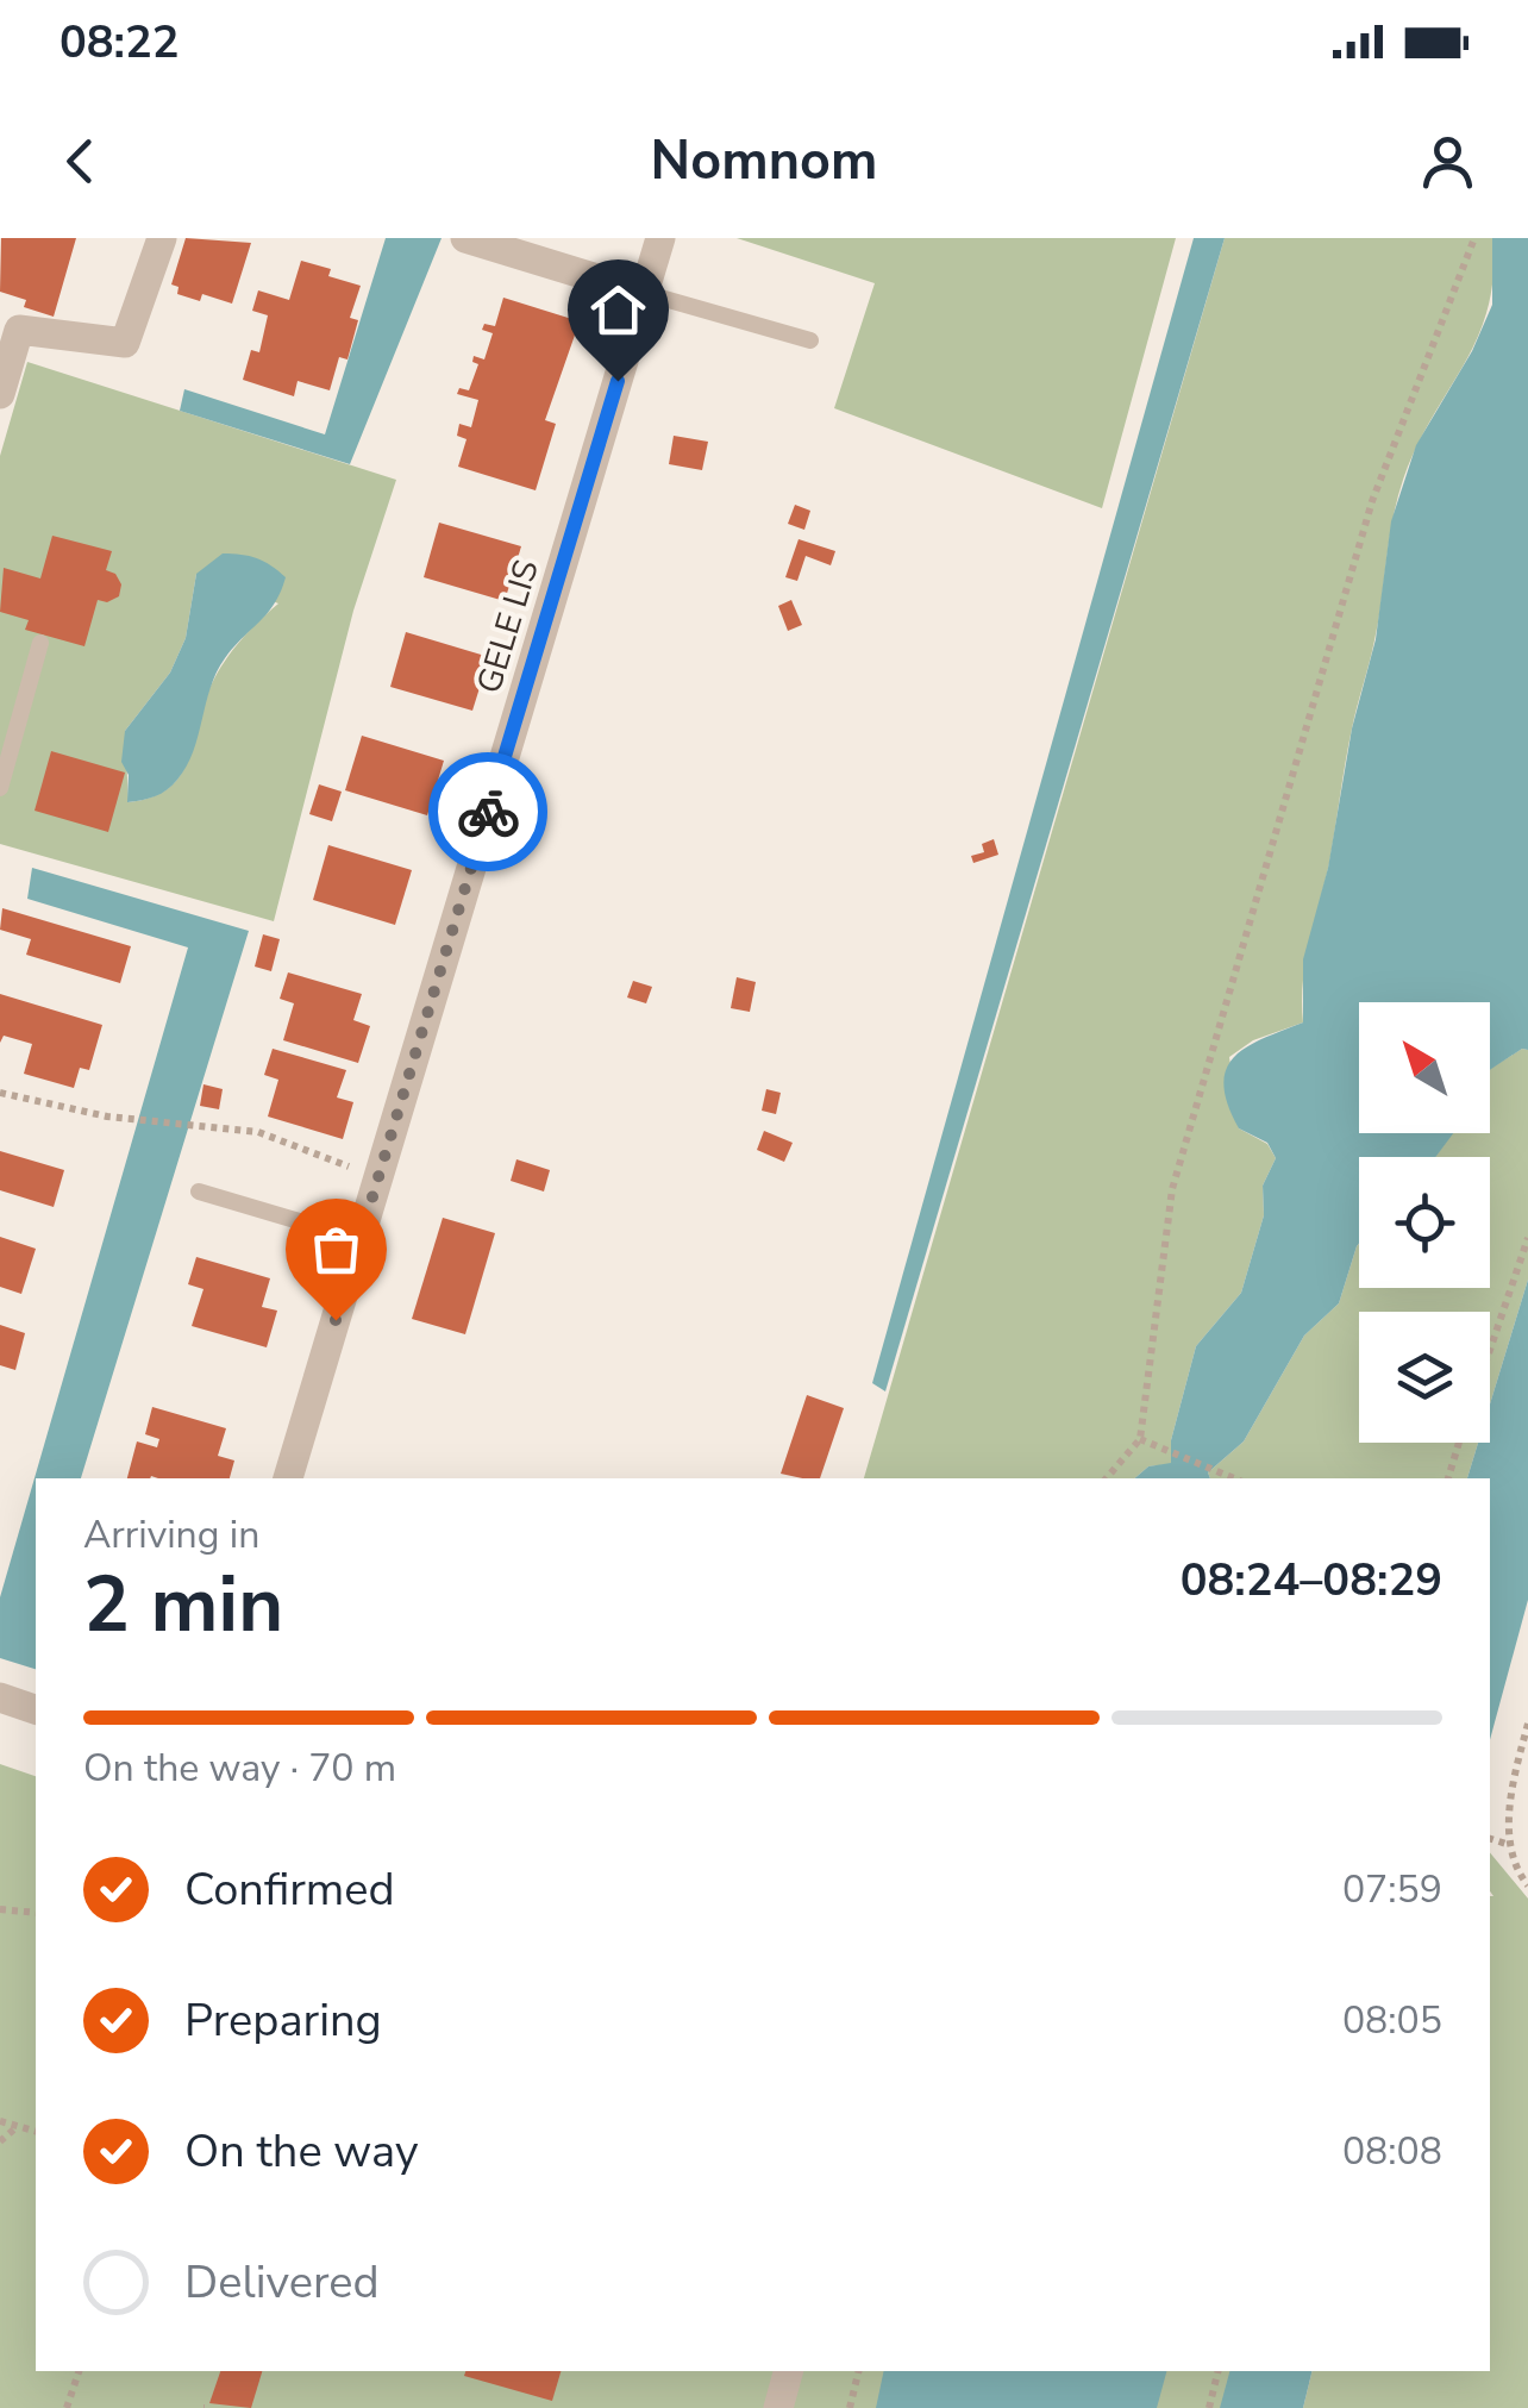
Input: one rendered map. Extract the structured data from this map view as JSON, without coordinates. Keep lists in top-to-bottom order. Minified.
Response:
{"streets":{"street":["GELE LIS"]},"north":"top left","page":{"status":"08:22","header":"Nomnom","heading":["2 min","Arriving in","08:24–08:29"],"bar":"On the way · 70 m","list":[["Confirmed","07:59"],["Preparing","08:05"],["On the way","08:08"],"Delivered"]}}
